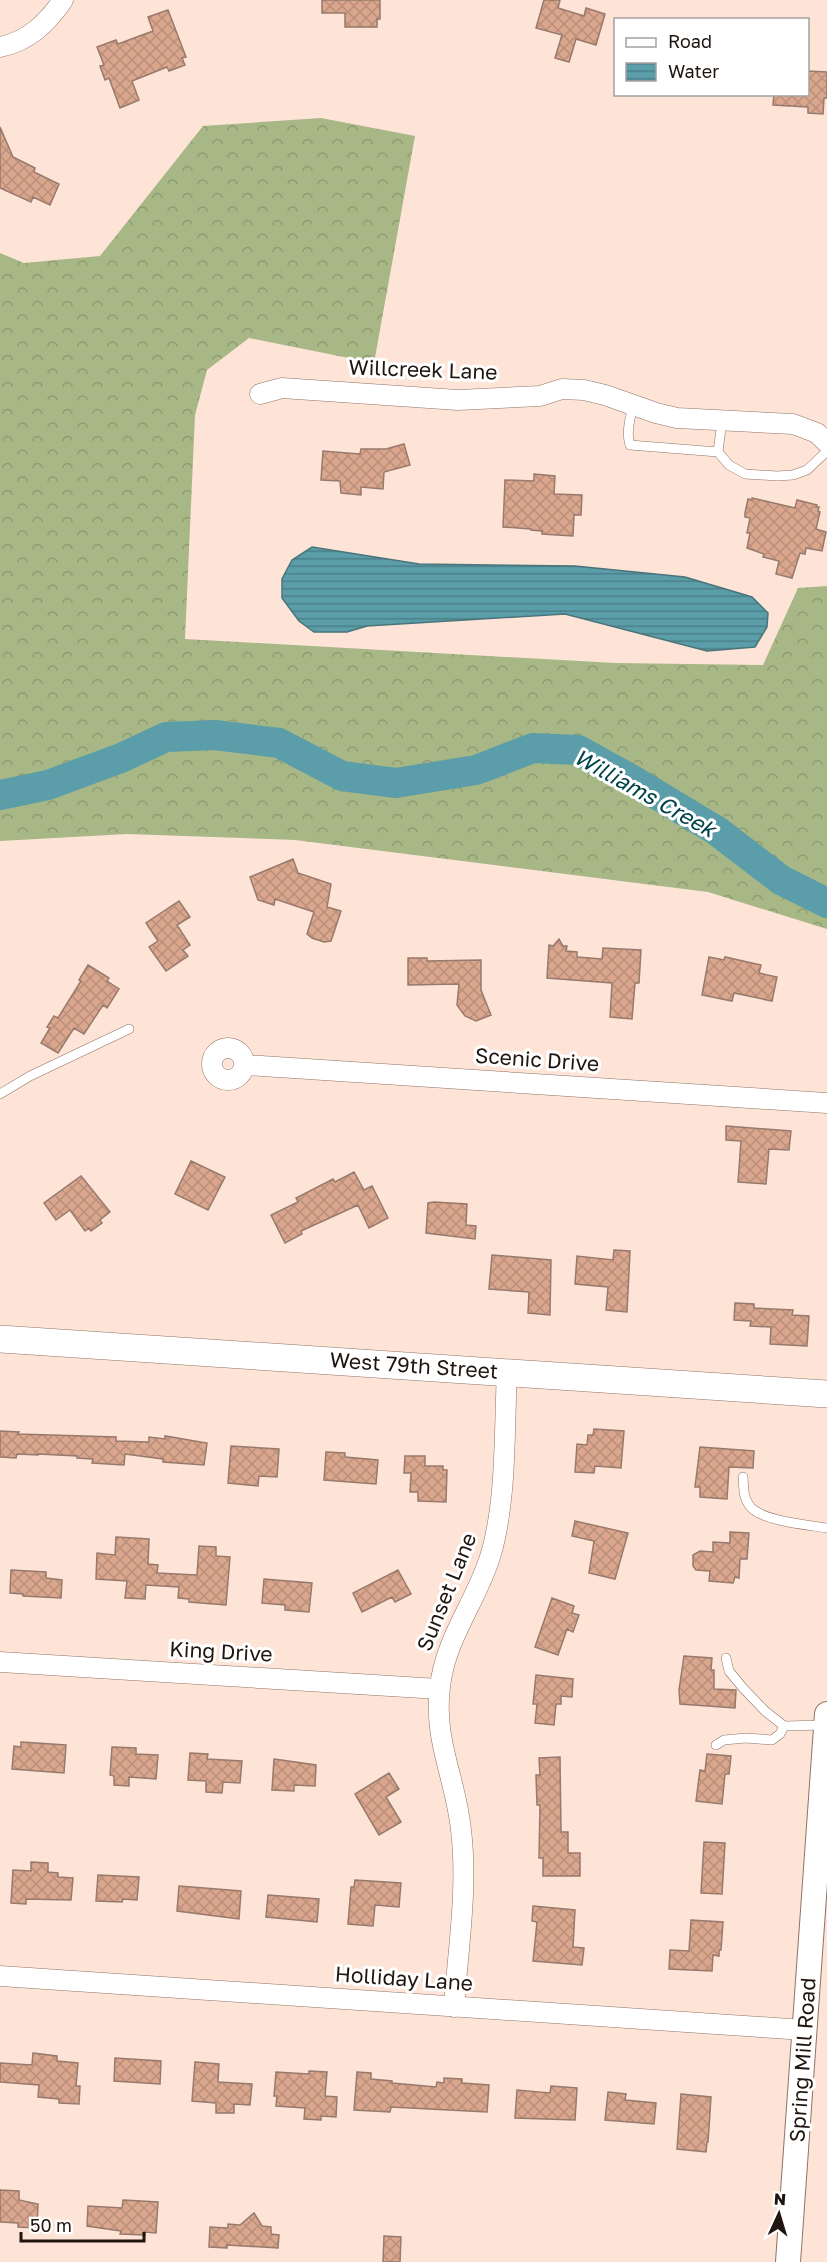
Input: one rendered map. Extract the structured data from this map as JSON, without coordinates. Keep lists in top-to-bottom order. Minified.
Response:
{"streets":{"main road":["West 79th Street"],"street":["Willcreek Lane","Scenic Drive","Sunset Lane","King Drive","Holliday Lane","Spring Mill Road"]},"crossings":[["West 79th Street","Sunset Lane"],["Sunset Lane","King Drive"],["Sunset Lane","Holliday Lane"],["Holliday Lane","Spring Mill Road"]],"water":["Williams Creek"],"legend":["Road","Water"],"scale_bar":"50 m","north":"top"}
